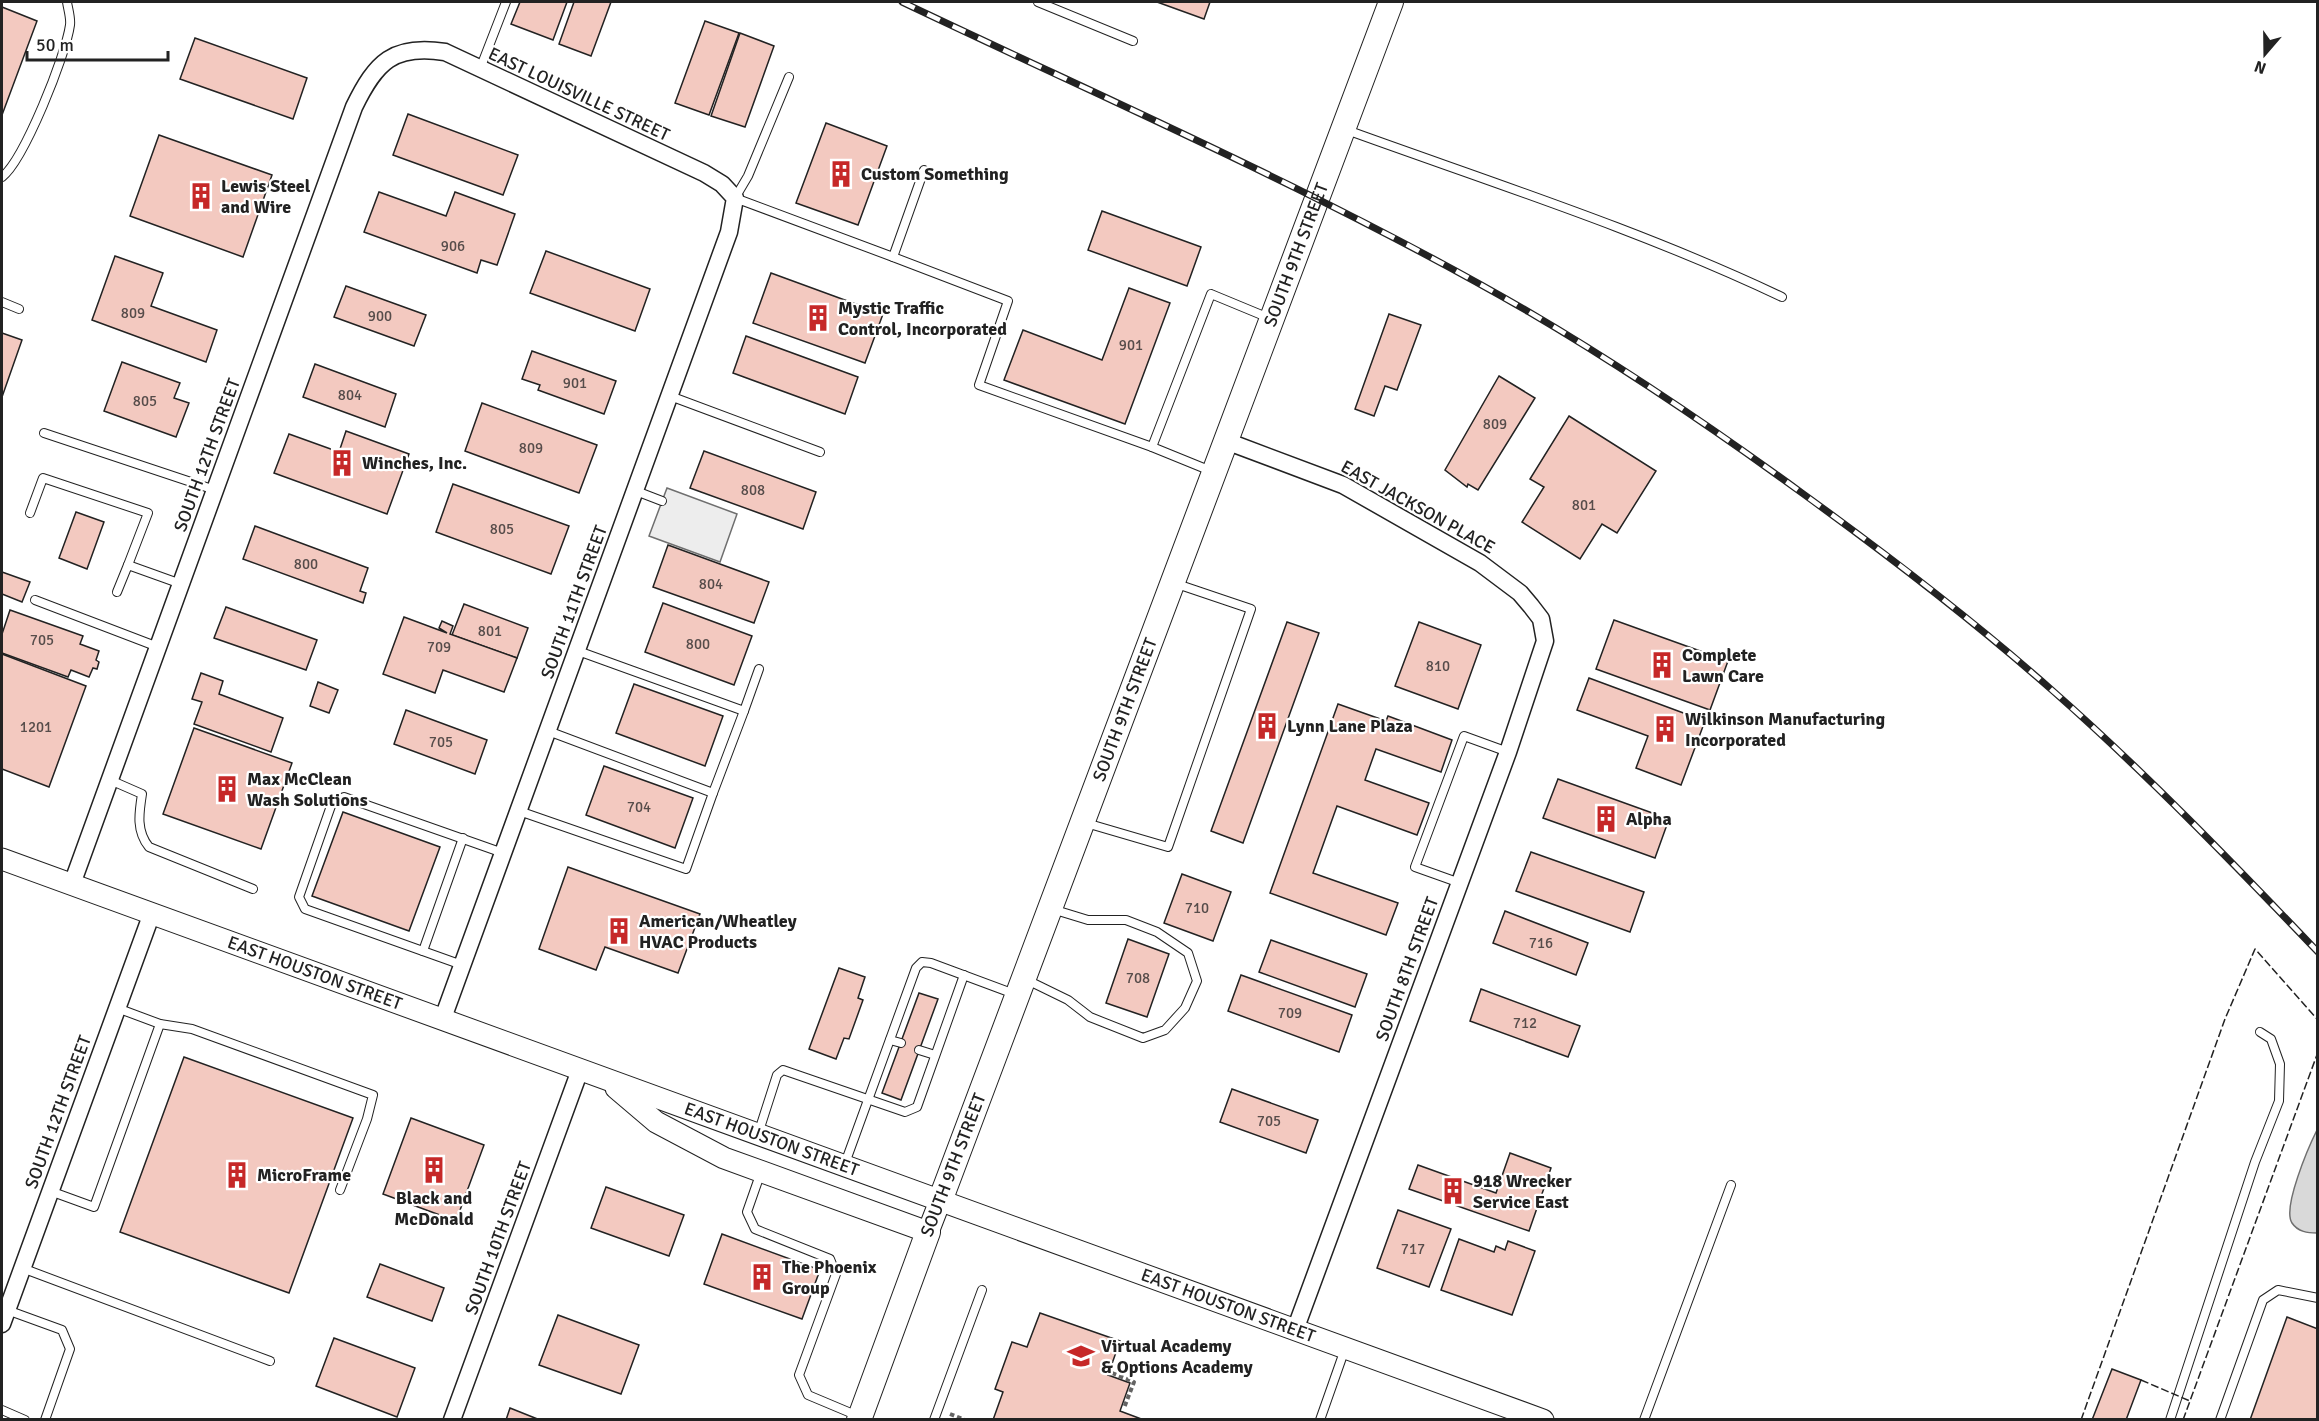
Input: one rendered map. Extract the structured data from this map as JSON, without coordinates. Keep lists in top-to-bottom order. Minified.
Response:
{"streets":{"main road":["SOUTH 9TH STREET"],"street":["EAST LOUISVILLE STREET","SOUTH 12TH STREET","EAST JACKSON PLACE","SOUTH 11TH STREET","SOUTH 8TH STREET","EAST HOUSTON STREET","SOUTH 10TH STREET"]},"crossings":[["EAST LOUISVILLE STREET","SOUTH 12TH STREET"],["EAST LOUISVILLE STREET","SOUTH 11TH STREET"],["SOUTH 9TH STREET","EAST JACKSON PLACE"],["SOUTH 9TH STREET","EAST HOUSTON STREET"],["SOUTH 12TH STREET","EAST HOUSTON STREET"],["EAST JACKSON PLACE","SOUTH 8TH STREET"],["SOUTH 11TH STREET","EAST HOUSTON STREET"],["SOUTH 8TH STREET","EAST HOUSTON STREET"],["EAST HOUSTON STREET","SOUTH 10TH STREET"]],"places":{"building":["Custom Something","Lewis Steel and Wire","Mystic Traffic Control, Incorporated","Winches, Inc.","Complete Lawn Care","Lynn Lane Plaza","Wilkinson Manufacturing Incorporated","Max McClean Wash Solutions","Alpha","American/Wheatley HVAC Products","Black and McDonald","MicroFrame","918 Wrecker Service East","The Phoenix Group"],"school or university":["Virtual Academy & Options Academy"]},"house_numbers":["906","809","900","901","901","804","805","809","809","808","801","805","800","804","801","705","800","709","810","1201","705","704","710","716","708","709","712","705","717"],"scale_bar":"50 m","north":"bottom"}
